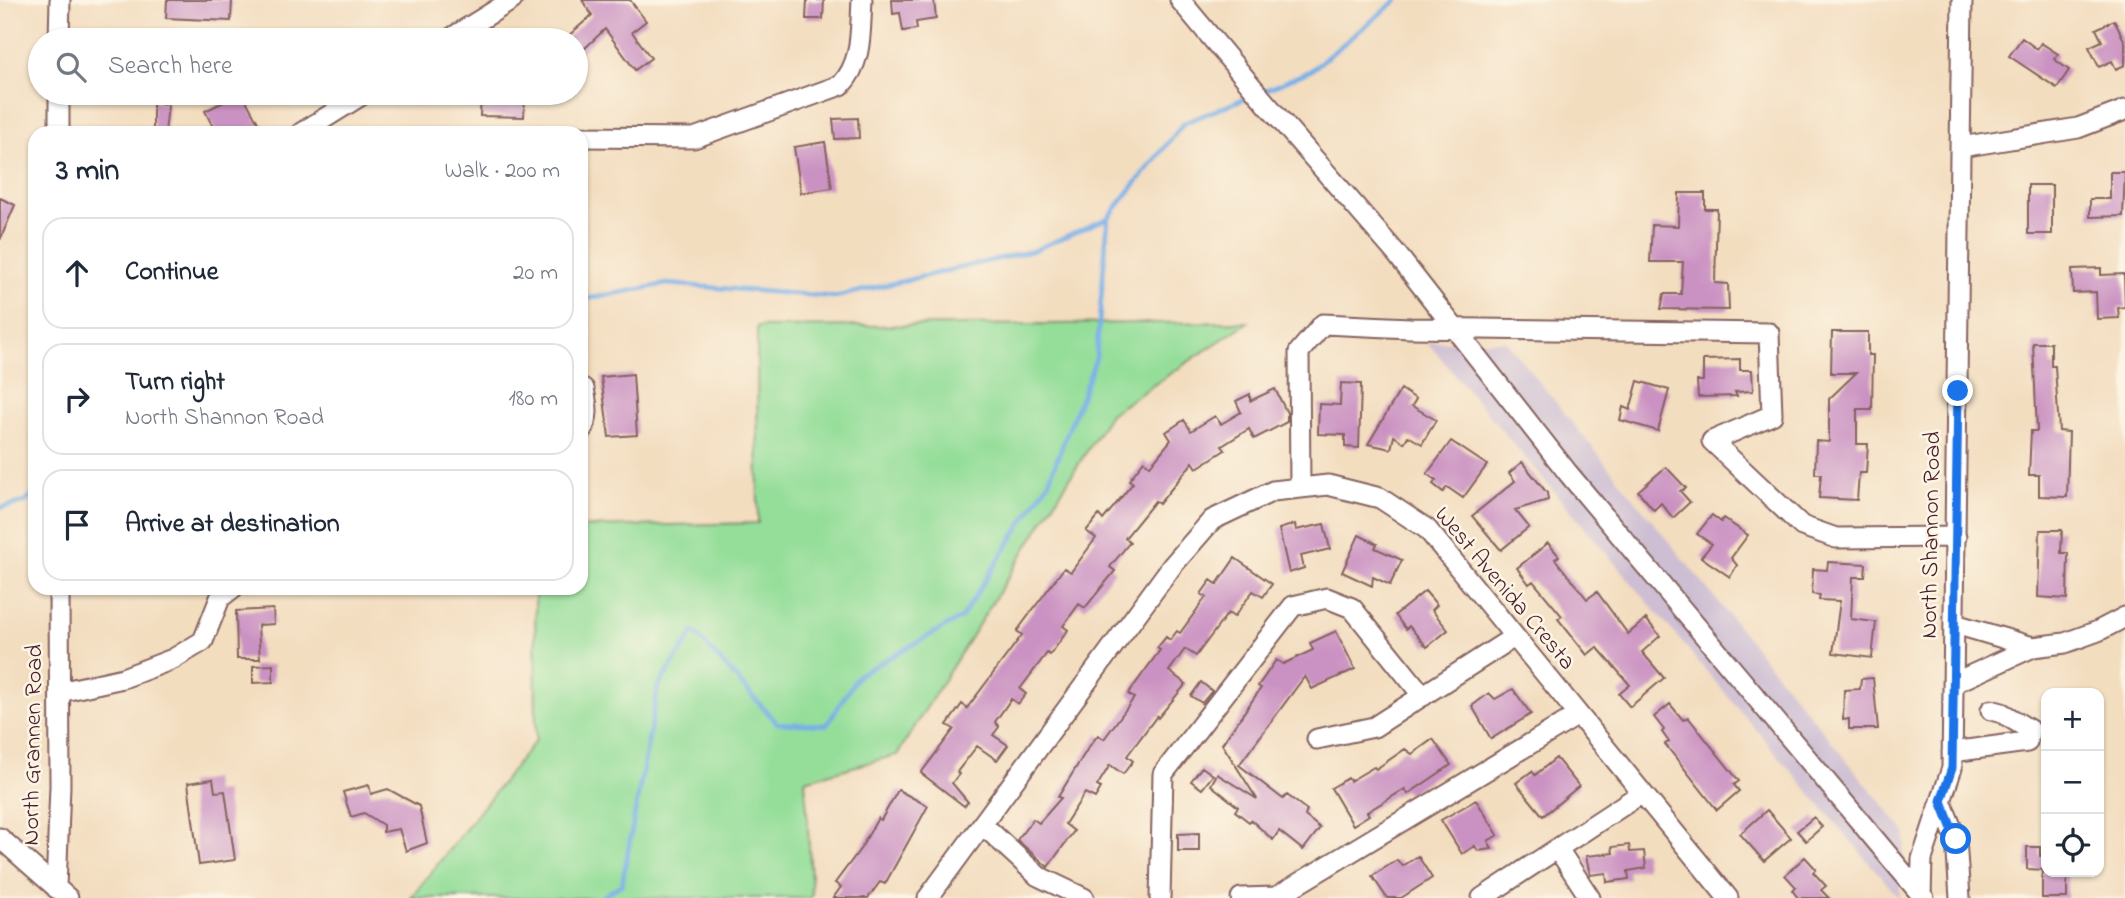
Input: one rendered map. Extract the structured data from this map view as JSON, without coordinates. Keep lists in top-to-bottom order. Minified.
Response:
{"streets":{"street":["North Shannon Road","West Avenida Cresta","North Grannen Road"]},"page":{"search":"Search here","heading":["3 min","Walk · 200 m"],"list":[["Continue","20 m"],["Turn right","North Shannon Road","180 m"],"Arrive at destination"],"map_buttons":["+","−"]}}
